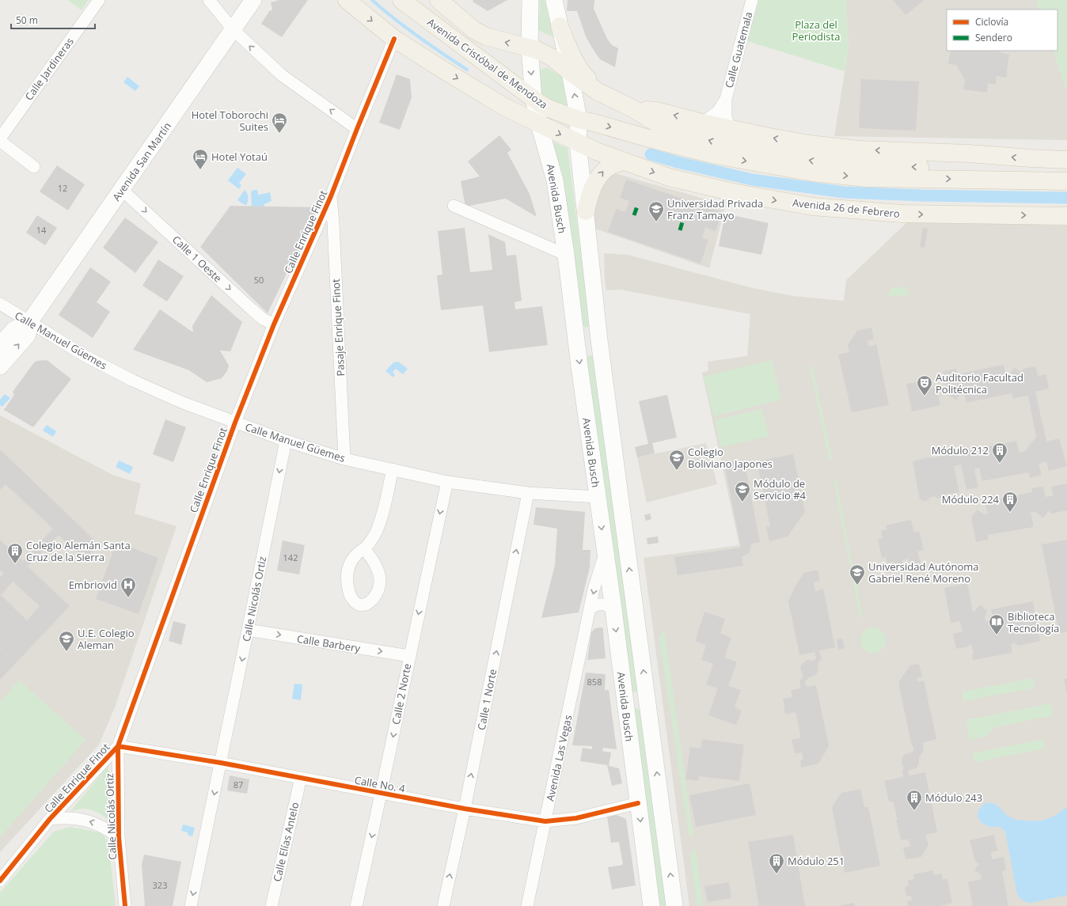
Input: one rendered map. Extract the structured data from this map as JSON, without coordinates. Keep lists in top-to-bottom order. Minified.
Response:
{"streets":{"main road":["Avenida Cristóbal de Mendoza","Avenida San Martín","Avenida Busch","Avenida 26 de Febrero"],"street":["Calle Guatemala","Calle Jardineras","Calle Enrique Finot","Calle 1 Oeste","Pasaje Enrique Finot","Calle Manuel Güemes","Calle Nicolás Ortiz","Calle Barbery","Calle 2 Norte","Calle 1 Norte","Avenida Las Vegas","Calle No. 4","Calle Elías Antelo"]},"crossings":[["Avenida Cristóbal de Mendoza","Avenida Busch"],["Avenida Cristóbal de Mendoza","Avenida 26 de Febrero"],["Avenida Cristóbal de Mendoza","Calle Enrique Finot"],["Avenida San Martín","Calle 1 Oeste"],["Avenida San Martín","Calle Manuel Güemes"],["Avenida Busch","Calle Manuel Güemes"],["Avenida Busch","Avenida Las Vegas"],["Avenida Busch","Calle No. 4"],["Calle Enrique Finot","Calle 1 Oeste"],["Calle Enrique Finot","Pasaje Enrique Finot"],["Calle Enrique Finot","Calle Manuel Güemes"],["Calle Enrique Finot","Calle Nicolás Ortiz"],["Calle Enrique Finot","Calle No. 4"],["Pasaje Enrique Finot","Calle Manuel Güemes"],["Calle Manuel Güemes","Calle Nicolás Ortiz"],["Calle Manuel Güemes","Calle 2 Norte"],["Calle Manuel Güemes","Calle 1 Norte"],["Calle Nicolás Ortiz","Calle Barbery"],["Calle Nicolás Ortiz","Calle No. 4"],["Calle Barbery","Calle 2 Norte"],["Calle 2 Norte","Calle No. 4"],["Calle 1 Norte","Calle No. 4"],["Avenida Las Vegas","Calle No. 4"],["Calle No. 4","Calle Elías Antelo"]],"one_way":["Calle 1 Oeste","Calle Barbery","Calle 2 Norte","Calle 1 Norte"],"parks":["Plaza del Periodista"],"places":{"hotel":["Hotel Toborochi Suites","Hotel Yotaú"],"school or university":["Universidad Privada Franz Tamayo","Colegio Boliviano Japones","Módulo de Servicio #4","Universidad Autónoma Gabriel René Moreno","U.E. Colegio Aleman"],"theatre":["Auditorio Facultad Politécnica"],"building":["Módulo 212","Módulo 224","Colegio Alemán Santa Cruz de la Sierra","Módulo 243","Módulo 251"],"hospital":["Embriovid"],"library":["Biblioteca Tecnología"]},"house_numbers":["12","14","50","142","858","87","323"],"legend":["Ciclovía","Sendero"],"scale_bar":"50 m"}
